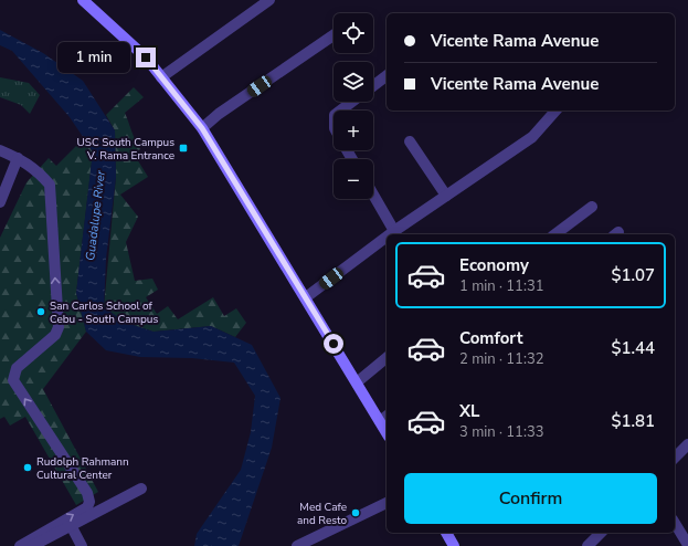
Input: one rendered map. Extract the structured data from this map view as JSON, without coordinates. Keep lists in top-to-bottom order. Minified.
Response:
{"water":["Guadalupe River"],"places":{"transit":["USC South Campus V. Rama Entrance"],"other":["San Carlos School of Cebu - South Campus","Rudolph Rahmann Cultural Center","Med Cafe and Resto"]},"page":{"map_buttons":["+","−"],"banner":["Vicente Rama Avenue","Vicente Rama Avenue"],"bubble":"1 min","list":[{"name":"Economy","note":"1 min · 11:31","value":"$1.07"},{"name":"Comfort","note":"2 min · 11:32","value":"$1.44"},{"name":"XL","note":"3 min · 11:33","value":"$1.81"}],"buttons":"Confirm"}}
